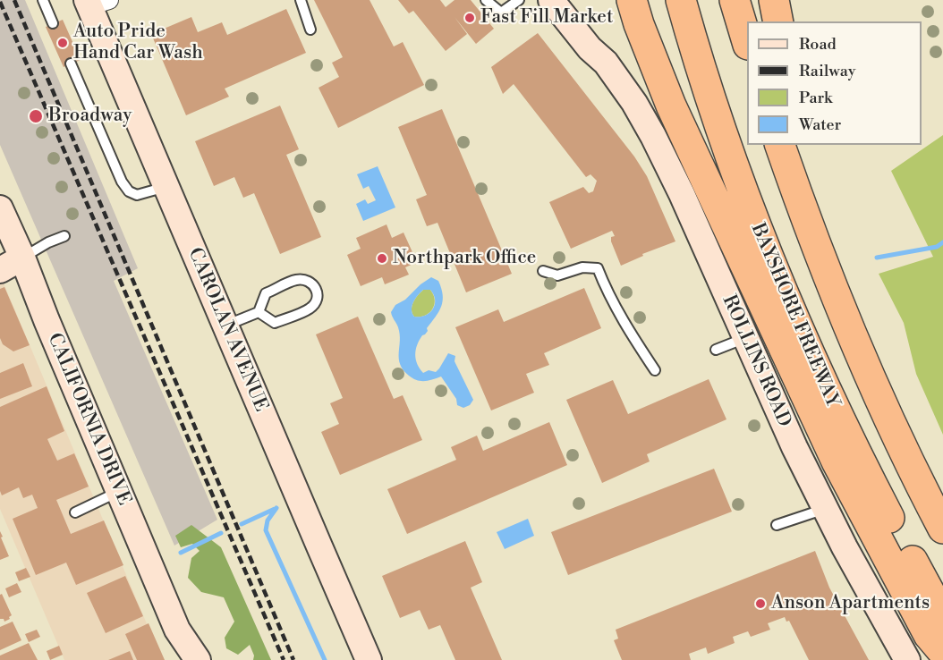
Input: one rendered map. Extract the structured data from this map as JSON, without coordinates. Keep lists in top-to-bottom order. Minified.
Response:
{"streets":{"highway":["BAYSHORE FREEWAY"],"street":["CAROLAN AVENUE","ROLLINS ROAD","CALIFORNIA DRIVE"]},"places":["Fast Fill Market","Auto Pride Hand Car Wash","Broadway","Northpark Office","Anson Apartments"],"legend":["Road","Railway","Park","Water"]}
